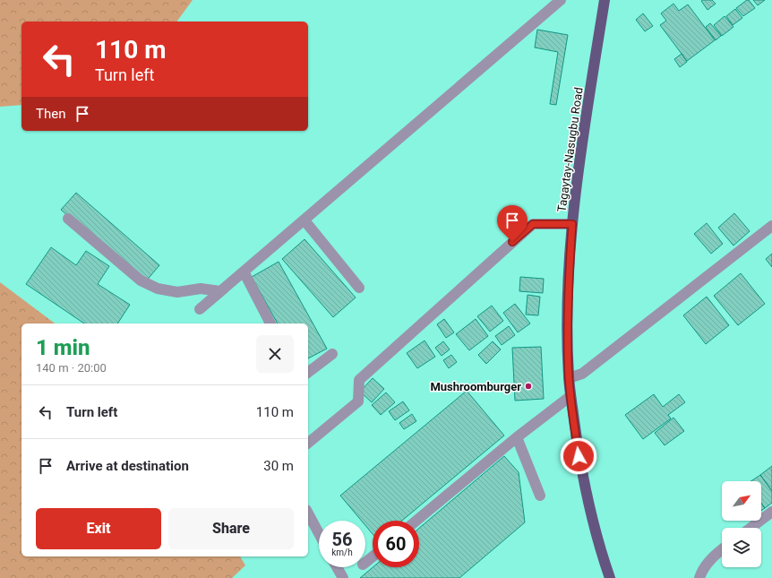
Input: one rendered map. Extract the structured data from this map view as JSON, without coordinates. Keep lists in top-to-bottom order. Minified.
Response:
{"streets":{"main road":["Tagaytay-Nasugbu Road"]},"places":["Mushroomburger"],"north":"top right","page":{"turn":["110 m","Turn left"],"then":"Then","heading":["1 min","140 m · 20:00"],"list":[{"name":"Turn left","value":"110 m"},{"name":"Arrive at destination","value":"30 m"}],"buttons":["Exit","Share"],"speed":"56 km/h","limit":"60"}}
